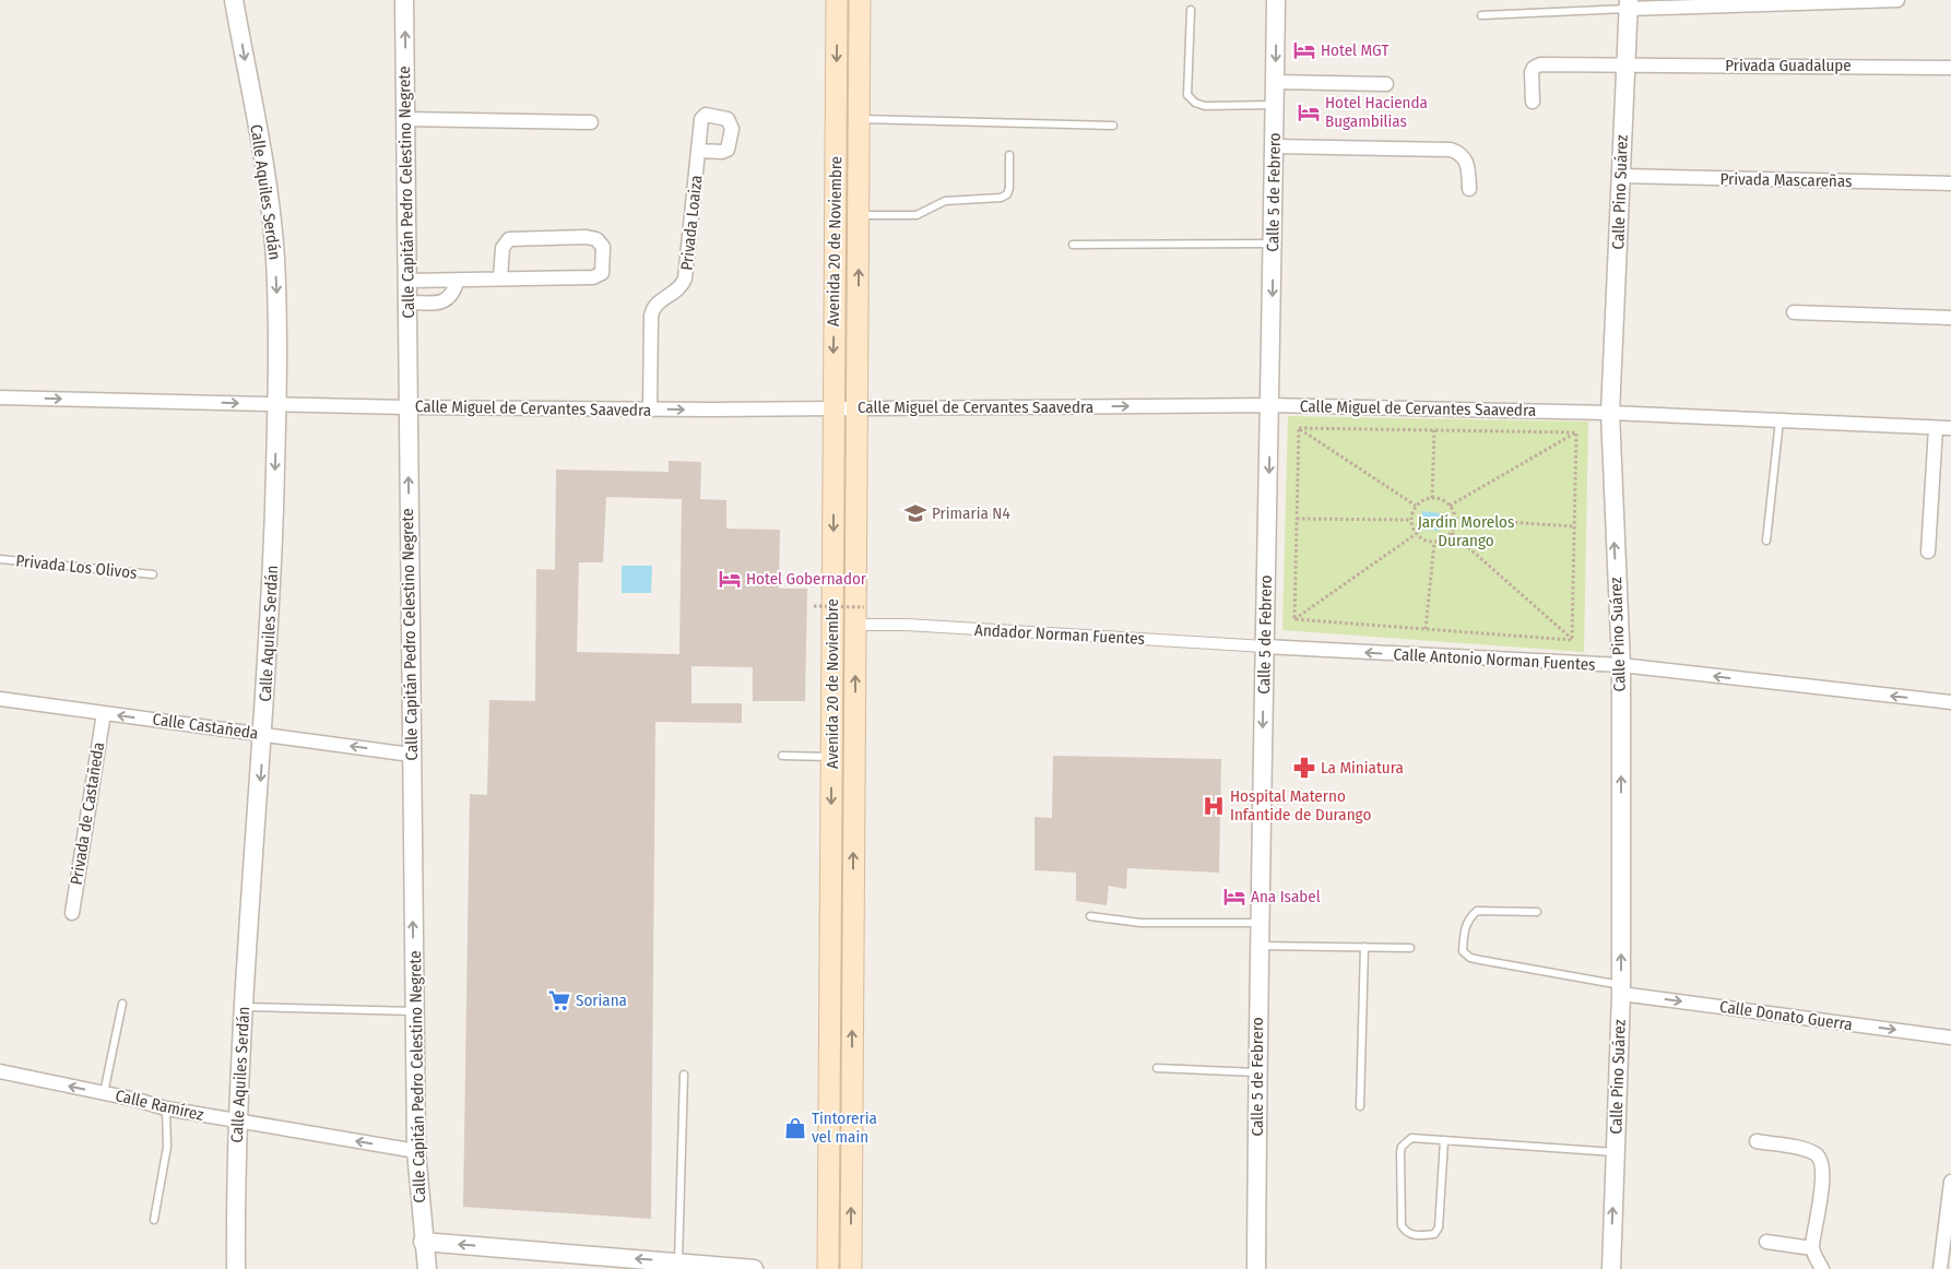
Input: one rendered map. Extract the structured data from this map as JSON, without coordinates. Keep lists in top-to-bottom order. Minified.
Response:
{"streets":{"main road":["Avenida 20 de Noviembre"],"street":["Privada Guadalupe","Privada Mascareñas","Calle Aquiles Serdán","Calle Capitán Pedro Celestino Negrete","Calle 5 de Febrero","Calle Pino Suárez","Privada Loaiza","Calle Miguel de Cervantes Saavedra","Andador Norman Fuentes","Calle Antonio Norman Fuentes","Calle Castañeda","Privada de Castañeda","Calle Donato Guerra","Calle Ramírez"],"lane":["Privada Los Olivos"]},"crossings":[["Privada Guadalupe","Calle Pino Suárez"],["Privada Mascareñas","Calle Pino Suárez"],["Calle Aquiles Serdán","Calle Miguel de Cervantes Saavedra"],["Calle Aquiles Serdán","Calle Castañeda"],["Calle Aquiles Serdán","Calle Ramírez"],["Calle Capitán Pedro Celestino Negrete","Calle Miguel de Cervantes Saavedra"],["Calle Capitán Pedro Celestino Negrete","Calle Castañeda"],["Calle Capitán Pedro Celestino Negrete","Calle Ramírez"],["Calle 5 de Febrero","Calle Miguel de Cervantes Saavedra"],["Calle 5 de Febrero","Andador Norman Fuentes"],["Calle 5 de Febrero","Calle Antonio Norman Fuentes"],["Calle Pino Suárez","Calle Miguel de Cervantes Saavedra"],["Calle Pino Suárez","Calle Antonio Norman Fuentes"],["Calle Pino Suárez","Calle Donato Guerra"],["Privada Loaiza","Calle Miguel de Cervantes Saavedra"],["Avenida 20 de Noviembre","Calle Miguel de Cervantes Saavedra"],["Avenida 20 de Noviembre","Andador Norman Fuentes"],["Andador Norman Fuentes","Calle Antonio Norman Fuentes"],["Calle Castañeda","Privada de Castañeda"]],"one_way":["Calle Aquiles Serdán","Calle Capitán Pedro Celestino Negrete","Calle 5 de Febrero","Calle Pino Suárez","Calle Miguel de Cervantes Saavedra","Calle Antonio Norman Fuentes","Calle Castañeda","Calle Donato Guerra","Calle Ramírez"],"parks":["Jardín Morelos Durango"],"places":{"hotel":["Hotel MGT","Hotel Hacienda Bugambilias","Hotel Gobernador","Ana Isabel"],"school or university":["Primaria N4"],"pharmacy":["La Miniatura"],"hospital":["Hospital Materno Infantide de Durango"],"supermarket":["Soriana"],"shop":["Tintoreria vel main"]}}
